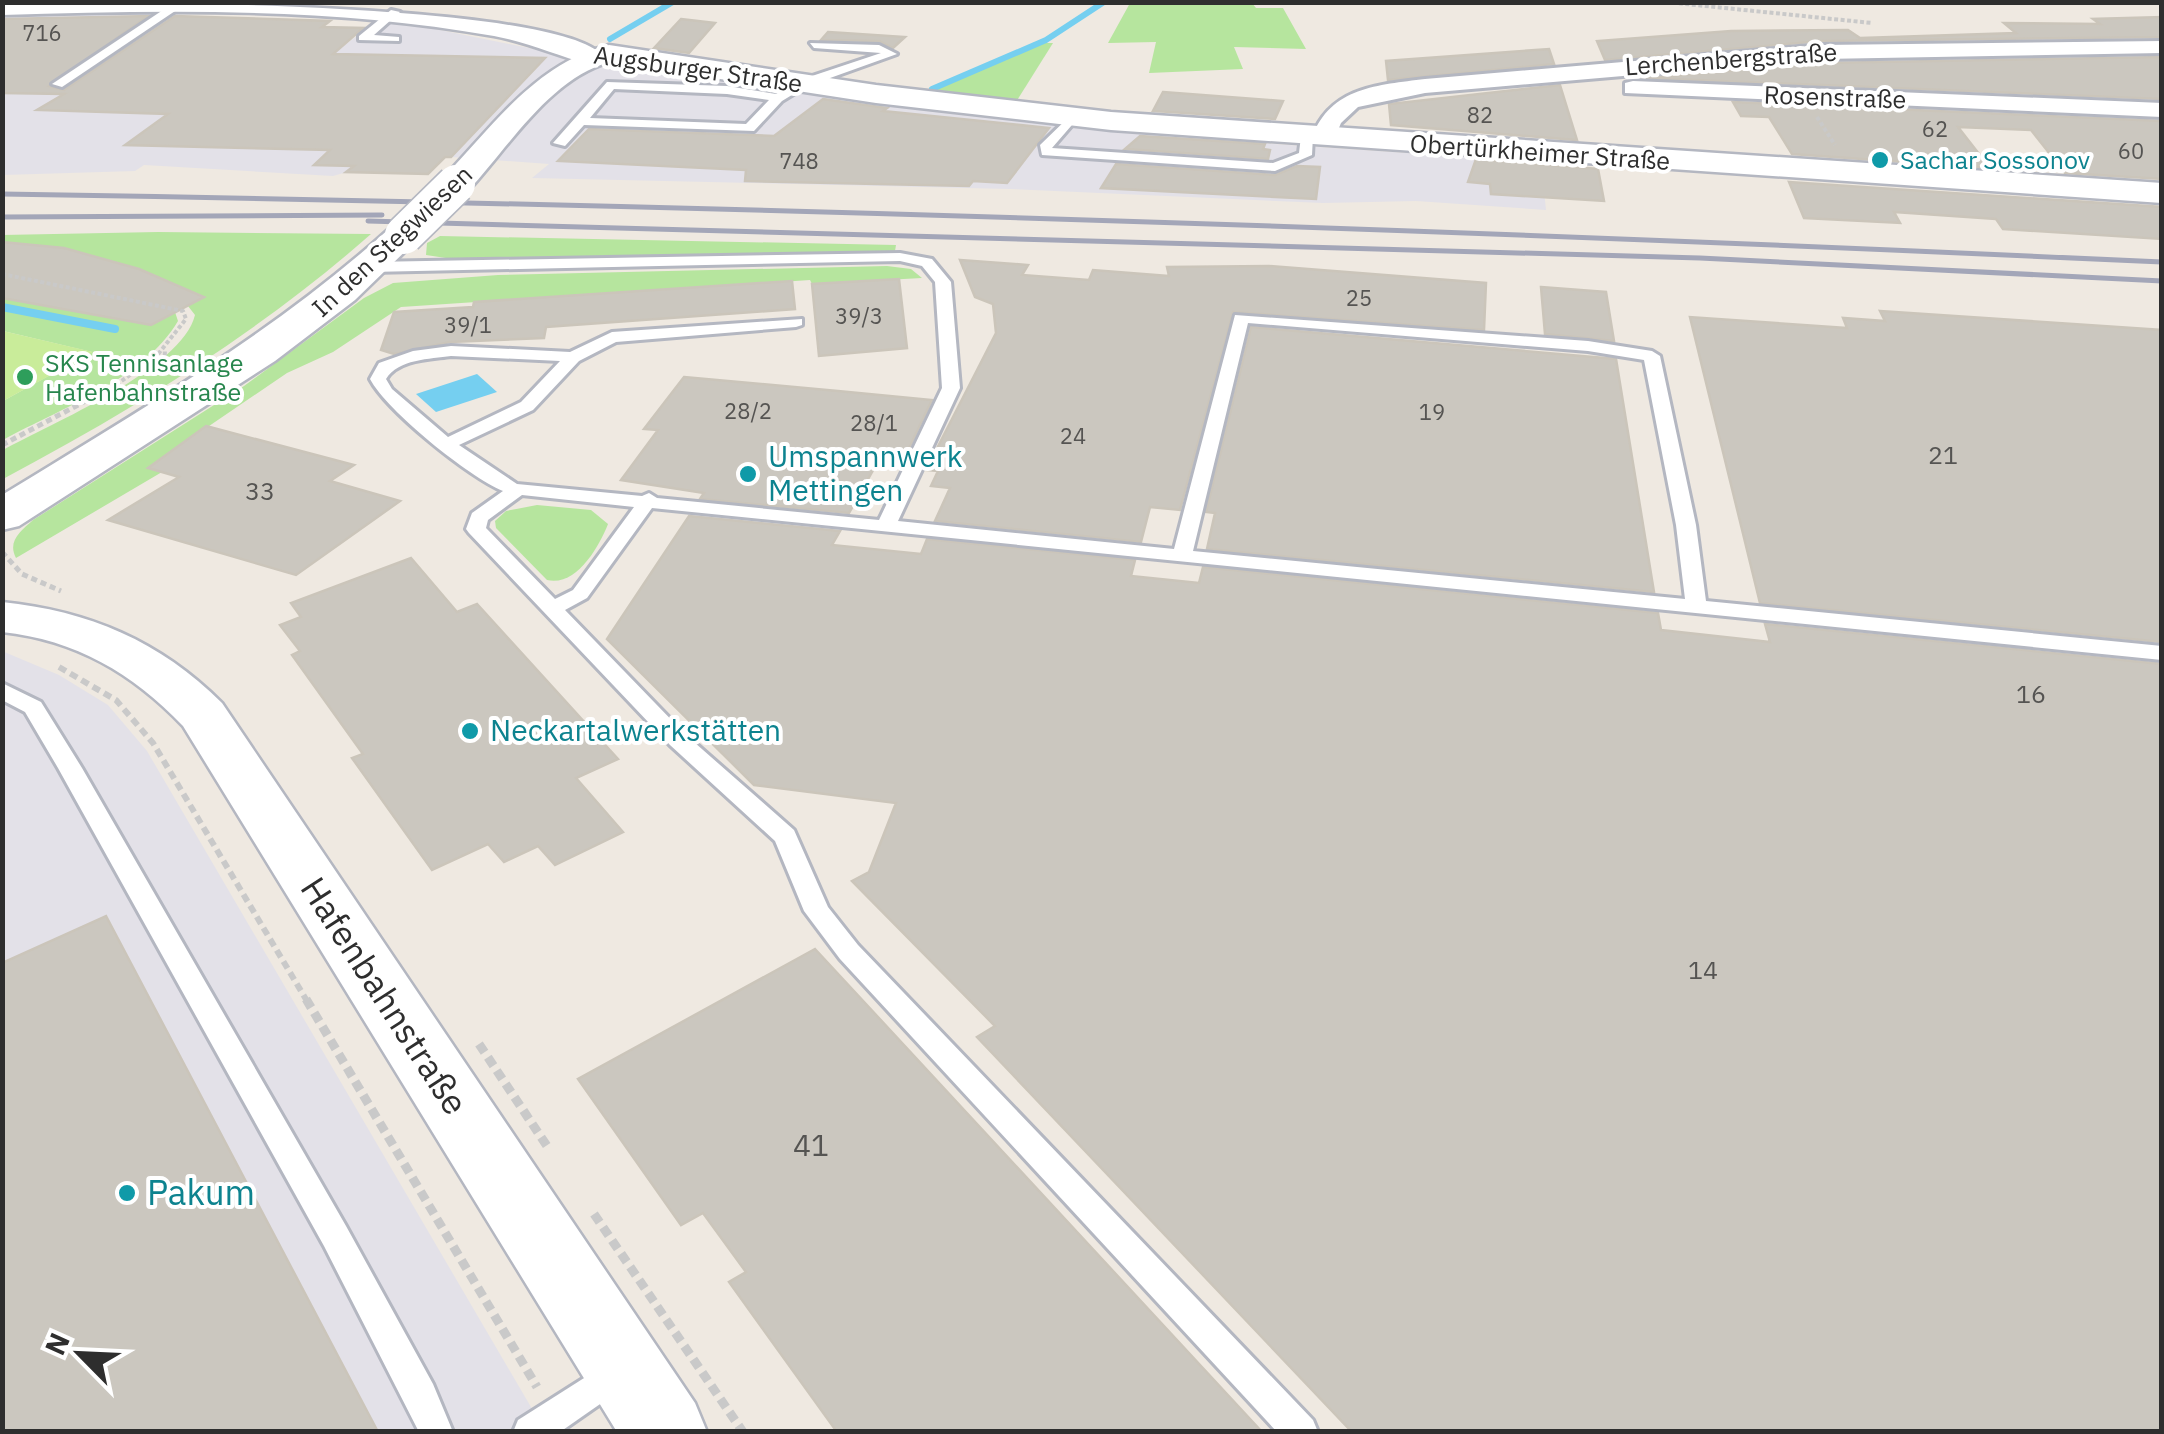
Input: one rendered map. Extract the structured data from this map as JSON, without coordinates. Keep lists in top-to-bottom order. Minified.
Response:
{"streets":{"main road":["Augsburger Straße","Obertürkheimer Straße","In den Stegwiesen","Hafenbahnstraße"],"street":["Lerchenbergstraße","Rosenstraße"]},"crossings":[["Lerchenbergstraße","Rosenstraße"],["Lerchenbergstraße","Obertürkheimer Straße"],["Augsburger Straße","Obertürkheimer Straße"],["Augsburger Straße","In den Stegwiesen"]],"places":["Sachar Sossonov","SKS Tennisanlage Hafenbahnstraße","Umspannwerk Mettingen","Neckartalwerkstätten","Pakum"],"house_numbers":["716","82","62","60","748","25","39/3","39/1","28/2","19","28/1","24","21","33","16","14","41"],"north":"top left"}
